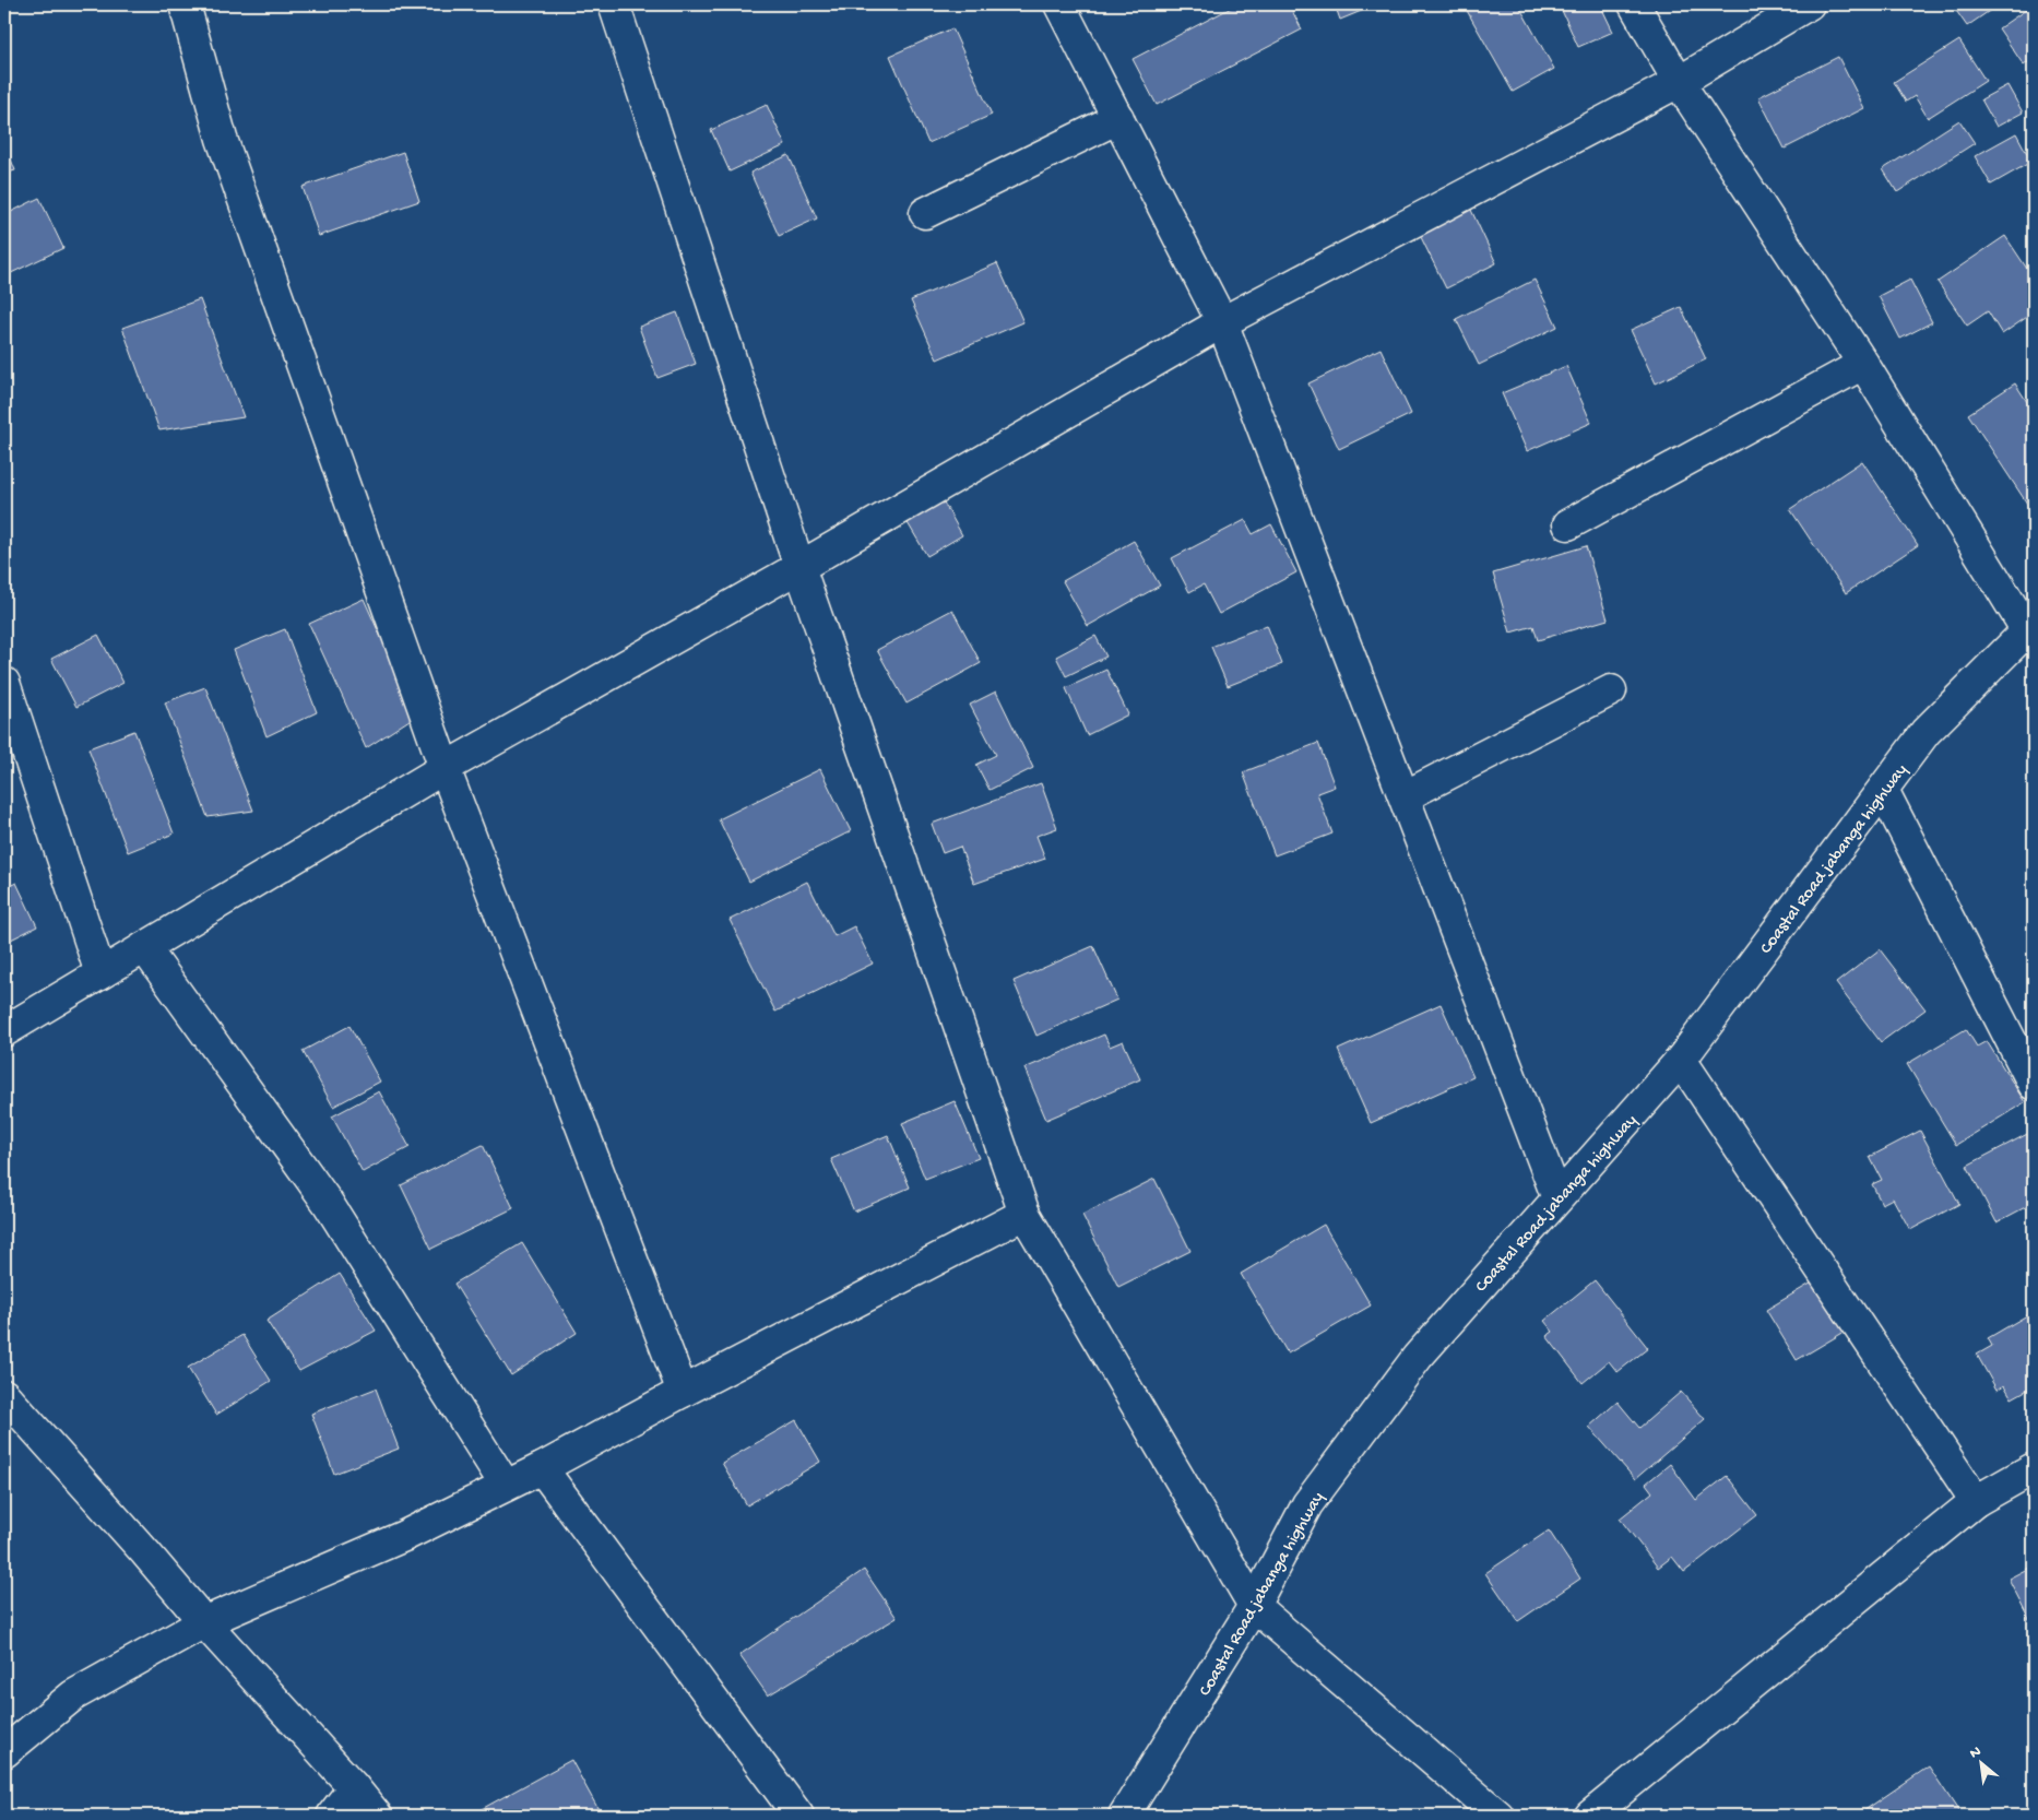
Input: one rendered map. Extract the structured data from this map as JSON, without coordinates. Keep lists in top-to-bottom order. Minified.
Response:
{"streets":{"street":["Coastal Road jabanga highway"]},"north":"top left"}
